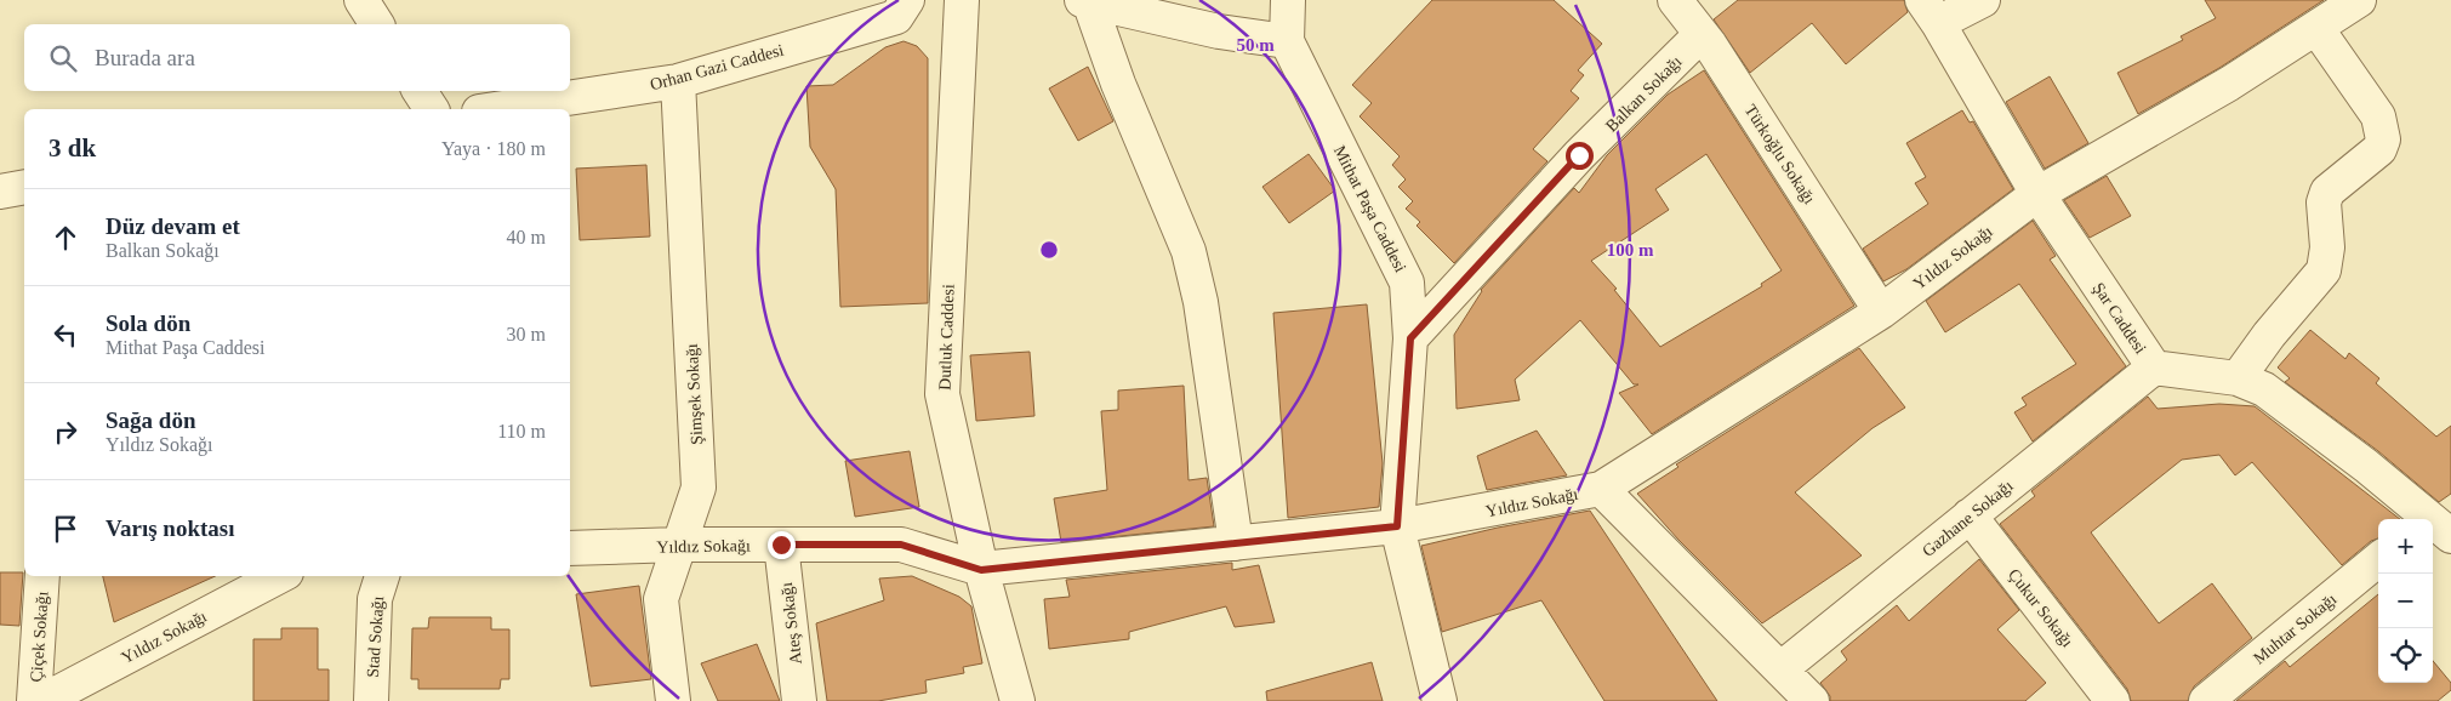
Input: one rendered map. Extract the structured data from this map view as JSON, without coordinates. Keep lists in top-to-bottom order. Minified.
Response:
{"streets":{"street":["Orhan Gazi Caddesi","Balkan Sokağı","Türkoğlu Sokağı","Mithat Paşa Caddesi","Yıldız Sokağı","Şar Caddesi","Dutluk Caddesi","Şimşek Sokağı","Gazhane Sokağı","Çukur Sokağı","Ateş Sokağı","Muhtar Sokağı","Çiçek Sokağı","Stad Sokağı"]},"crossings":[["Orhan Gazi Caddesi","Şimşek Sokağı"],["Balkan Sokağı","Türkoğlu Sokağı"],["Balkan Sokağı","Mithat Paşa Caddesi"],["Türkoğlu Sokağı","Yıldız Sokağı"],["Mithat Paşa Caddesi","Yıldız Sokağı"],["Yıldız Sokağı","Şar Caddesi"],["Yıldız Sokağı","Dutluk Caddesi"],["Yıldız Sokağı","Şimşek Sokağı"],["Yıldız Sokağı","Ateş Sokağı"],["Şar Caddesi","Gazhane Sokağı"],["Gazhane Sokağı","Çukur Sokağı"]],"page":{"search":"Burada ara","heading":["3 dk","Yaya · 180 m"],"list":[["Düz devam et","Balkan Sokağı","40 m"],["Sola dön","Mithat Paşa Caddesi","30 m"],["Sağa dön","Yıldız Sokağı","110 m"],"Varış noktası"],"map_buttons":["+","−"]},"rings":["50 m","100 m"]}
